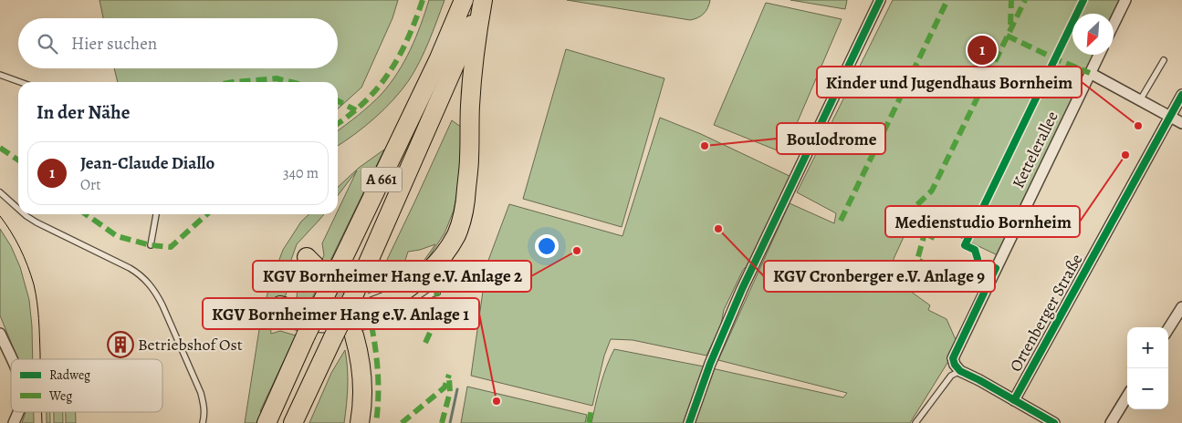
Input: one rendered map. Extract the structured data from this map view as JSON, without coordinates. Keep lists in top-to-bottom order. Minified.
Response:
{"streets":{"highway":["A 661"],"street":["Kettelerallee","Ortenberger Straße"]},"places":{"other":["Kinder und Jugendhaus Bornheim","Boulodrome","Medienstudio Bornheim","KGV Cronberger e.V. Anlage 9","KGV Bornheimer Hang e.V. Anlage 2","KGV Bornheimer Hang e.V. Anlage 1"],"building":["Betriebshof Ost"]},"legend":["Radweg","Weg"],"north":"bottom left","page":{"search":"Hier suchen","pins":"1","heading":"In der Nähe","list":[{"mark":"1","name":"Jean-Claude Diallo","note":"Ort","value":"340 m"}],"map_buttons":["+","−"]}}
